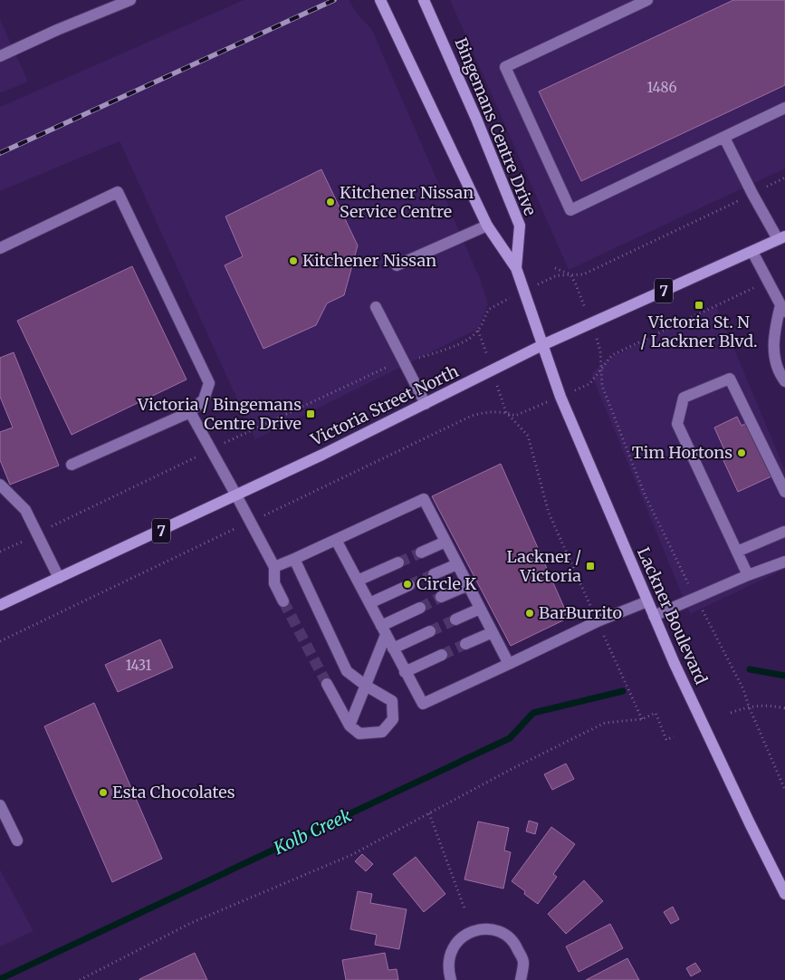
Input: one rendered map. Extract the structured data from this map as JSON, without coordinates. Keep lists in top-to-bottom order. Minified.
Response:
{"streets":{"main road":["Bingemans Centre Drive","7","Victoria Street North","Lackner Boulevard"]},"crossings":[["Bingemans Centre Drive","Victoria Street North"],["Bingemans Centre Drive","Lackner Boulevard"],["Victoria Street North","Lackner Boulevard"]],"water":["Kolb Creek"],"places":{"other":["Kitchener Nissan Service Centre","Kitchener Nissan","Tim Hortons","Circle K","BarBurrito","Esta Chocolates"],"transit":["Victoria St. N / Lackner Blvd.","Victoria / Bingemans Centre Drive","Lackner / Victoria"]},"house_numbers":["1486","1431"]}
